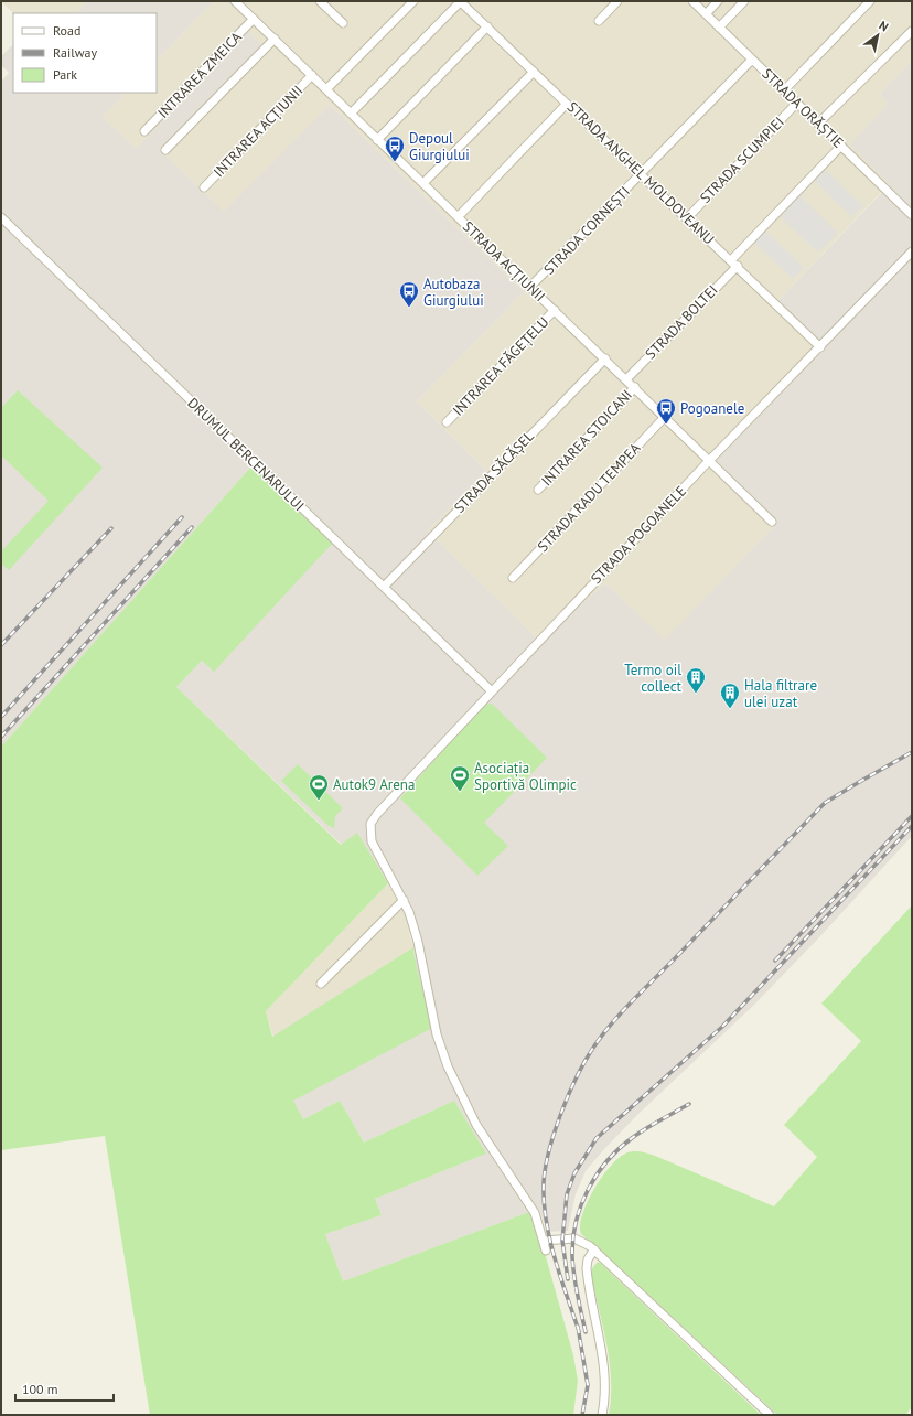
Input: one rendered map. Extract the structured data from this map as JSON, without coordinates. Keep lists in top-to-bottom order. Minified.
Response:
{"streets":{"street":["INTRAREA ZMEICA","STRADA ORĂȘTIE","INTRAREA ACȚIUNII","STRADA SCUMPIEI","STRADA ANGHEL MOLDOVEANU","STRADA CORNEȘTI","STRADA ACȚIUNII","STRADA BOLTEI","INTRAREA FĂGEȚELU","INTRAREA STOICANI","DRUMUL BERCENARULUI","STRADA SĂCĂȘEL","STRADA RADU TEMPEA","STRADA POGOANELE"]},"crossings":[["INTRAREA ZMEICA","STRADA ACȚIUNII"],["STRADA ORĂȘTIE","STRADA SCUMPIEI"],["STRADA ORĂȘTIE","STRADA CORNEȘTI"],["STRADA ORĂȘTIE","STRADA BOLTEI"],["INTRAREA ACȚIUNII","STRADA ACȚIUNII"],["STRADA SCUMPIEI","STRADA ANGHEL MOLDOVEANU"],["STRADA ANGHEL MOLDOVEANU","STRADA CORNEȘTI"],["STRADA ANGHEL MOLDOVEANU","STRADA BOLTEI"],["STRADA ANGHEL MOLDOVEANU","STRADA POGOANELE"],["STRADA CORNEȘTI","STRADA ACȚIUNII"],["STRADA ACȚIUNII","STRADA BOLTEI"],["STRADA ACȚIUNII","INTRAREA FĂGEȚELU"],["STRADA ACȚIUNII","INTRAREA STOICANI"],["STRADA ACȚIUNII","STRADA SĂCĂȘEL"],["STRADA ACȚIUNII","STRADA RADU TEMPEA"],["STRADA ACȚIUNII","STRADA POGOANELE"],["DRUMUL BERCENARULUI","STRADA SĂCĂȘEL"],["DRUMUL BERCENARULUI","STRADA POGOANELE"]],"places":{"bus stop":["Depoul Giurgiului","Autobaza Giurgiului","Pogoanele"],"building":["Termo oil collect","Hala filtrare ulei uzat"],"sports":["Asociația Sportivă Olimpic","Autok9 Arena"]},"legend":["Road","Railway","Park"],"scale_bar":"100 m","north":"top right"}
